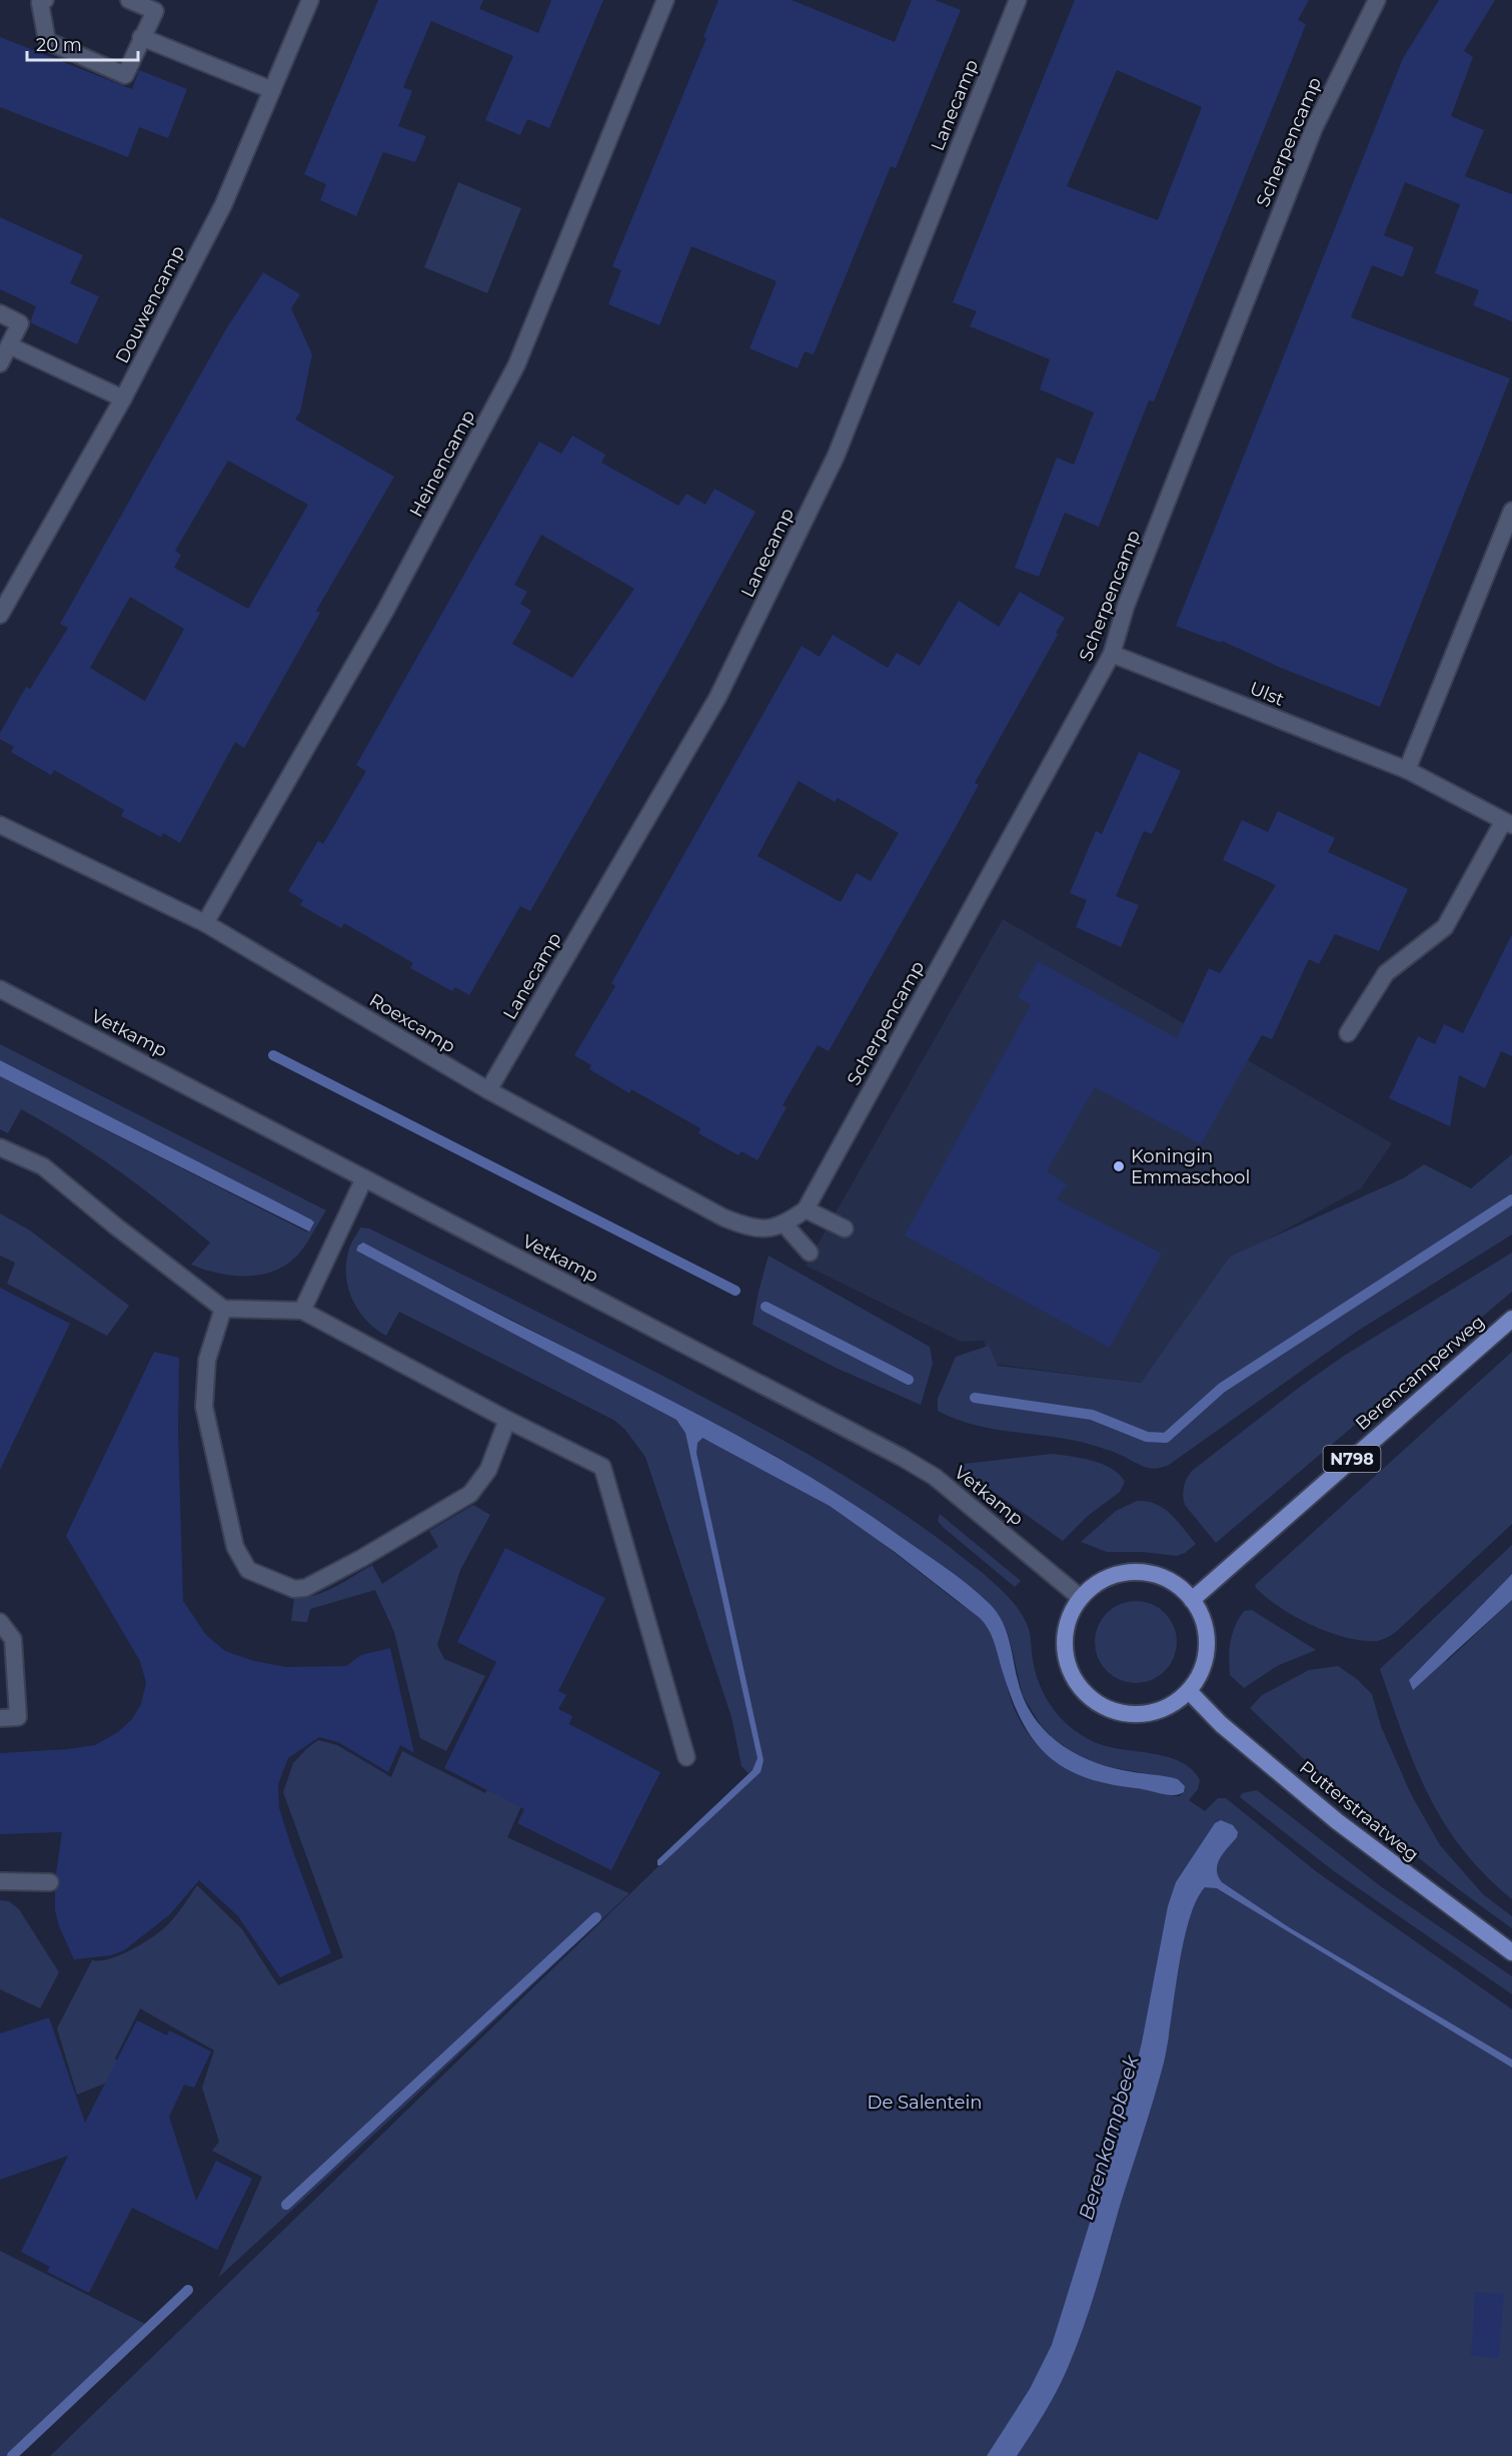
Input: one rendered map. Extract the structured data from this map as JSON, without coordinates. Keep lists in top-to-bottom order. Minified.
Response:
{"streets":{"main road":["Berencamperweg","N798","Putterstraatweg"],"street":["Lanecamp","Scherpencamp","Douwencamp","Heinencamp","Ulst","Roexcamp","Vetkamp"]},"crossings":[["Lanecamp","Roexcamp"],["Scherpencamp","Ulst"],["Scherpencamp","Roexcamp"],["Heinencamp","Roexcamp"],["Vetkamp","Berencamperweg"],["Vetkamp","Putterstraatweg"],["Berencamperweg","Putterstraatweg"]],"water":["Berenkampbeek"],"parks":["De Salentein"],"places":["Koningin Emmaschool"],"scale_bar":"20 m"}
